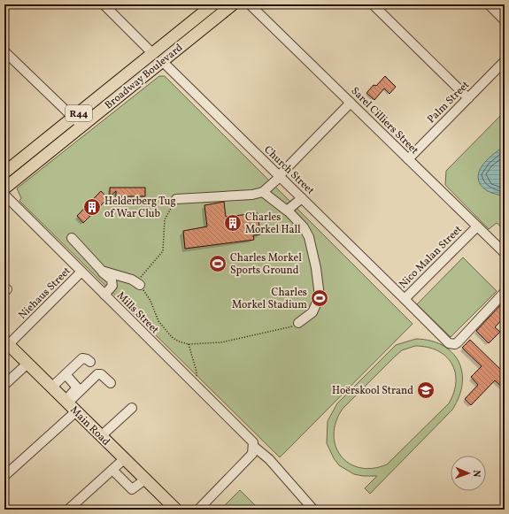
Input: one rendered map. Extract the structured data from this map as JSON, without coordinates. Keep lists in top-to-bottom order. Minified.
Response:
{"streets":{"main road":["Broadway Boulevard","R44","Main Road"],"street":["Palm Street","Sarel Cilliers Street","Church Street","Nico Malan Street","Niehaus Street","Mills Street"]},"crossings":[["Broadway Boulevard","Church Street"],["Palm Street","Sarel Cilliers Street"],["Sarel Cilliers Street","Nico Malan Street"],["Church Street","Nico Malan Street"],["Niehaus Street","Mills Street"],["Niehaus Street","Main Road"]],"places":{"building":["Helderberg Tug of War Club","Charles Morkel Hall"],"sports":["Charles Morkel Sports Ground","Charles Morkel Stadium"],"school or university":["Hoërskool Strand"]},"north":"right"}
